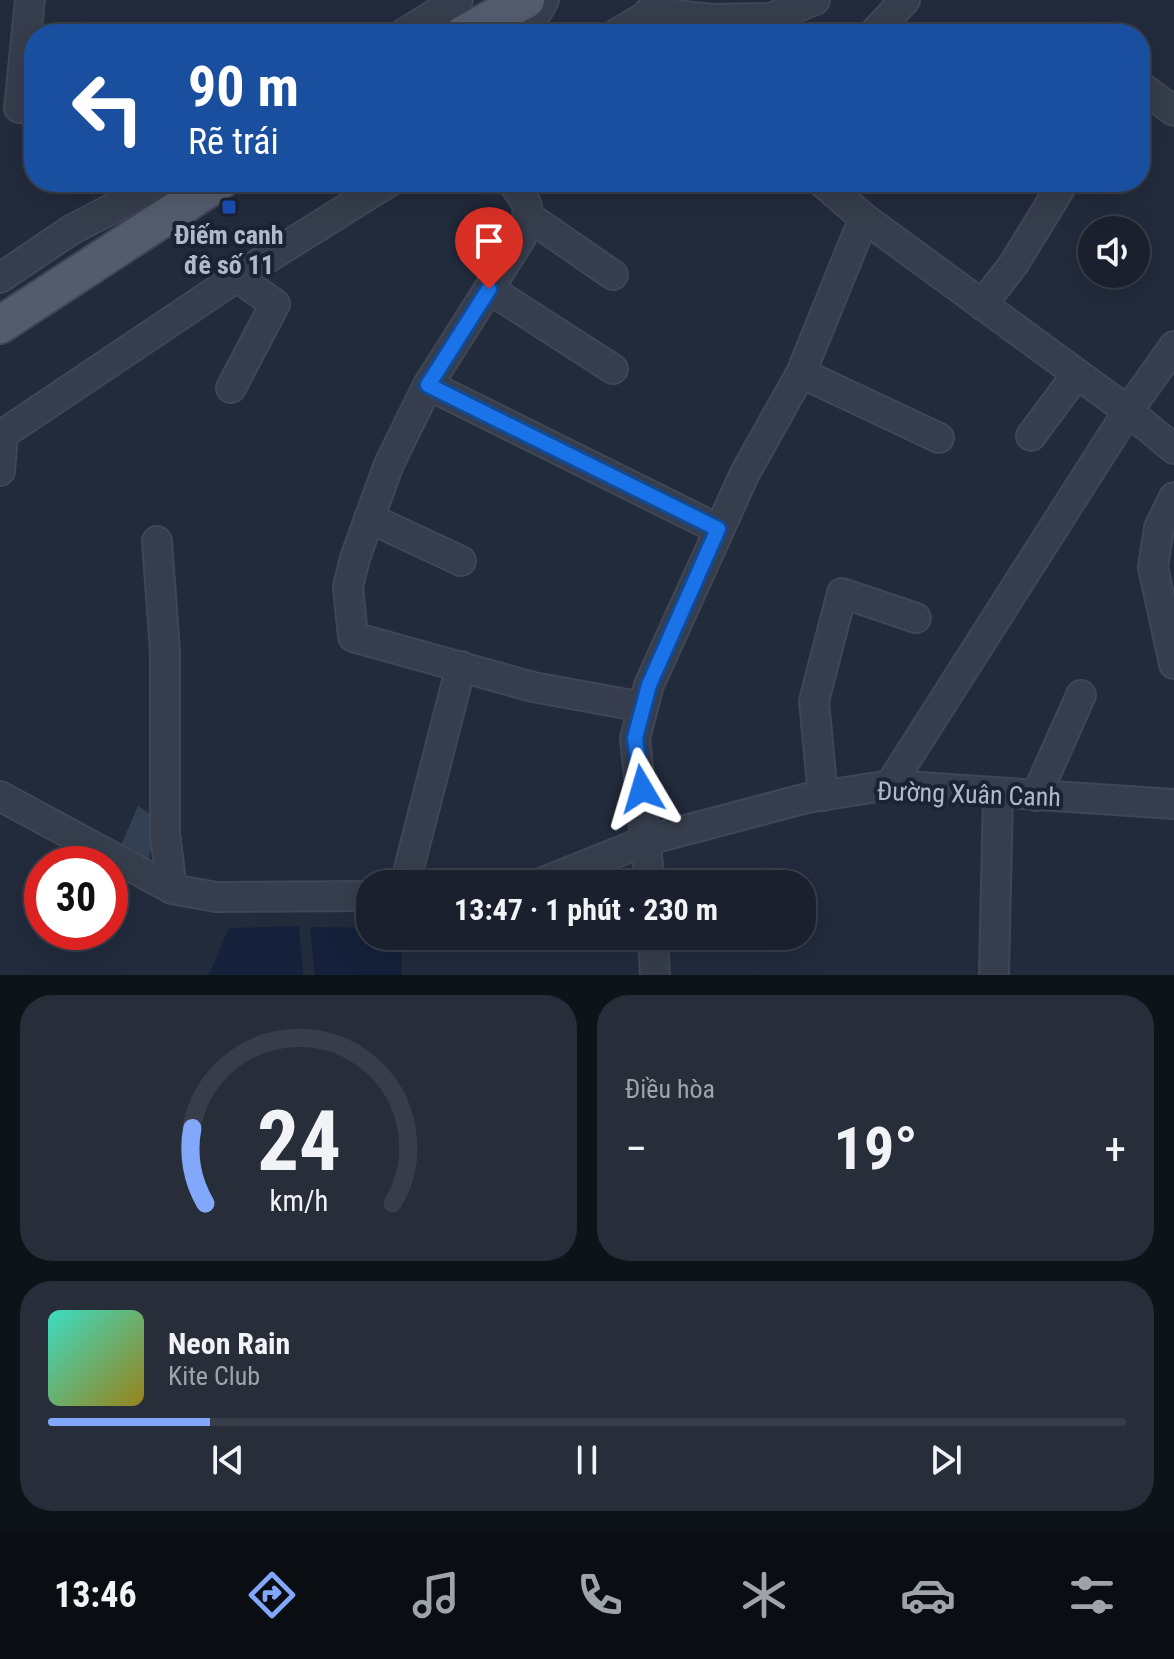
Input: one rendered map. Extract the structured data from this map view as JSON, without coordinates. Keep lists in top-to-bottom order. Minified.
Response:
{"streets":{"street":["Đường Xuân Canh"]},"places":{"transit":["Điếm canh đê số 11"]},"page":{"turn":["90 m","Rẽ trái"],"limit":"30","trip":"13:47 · 1 phút · 230 m","tile":"Điều hòa","heat":["−","19°","+"],"song":["Neon Rain","Kite Club"],"tabs":"13:46","gauge":["24","km/h"]}}
